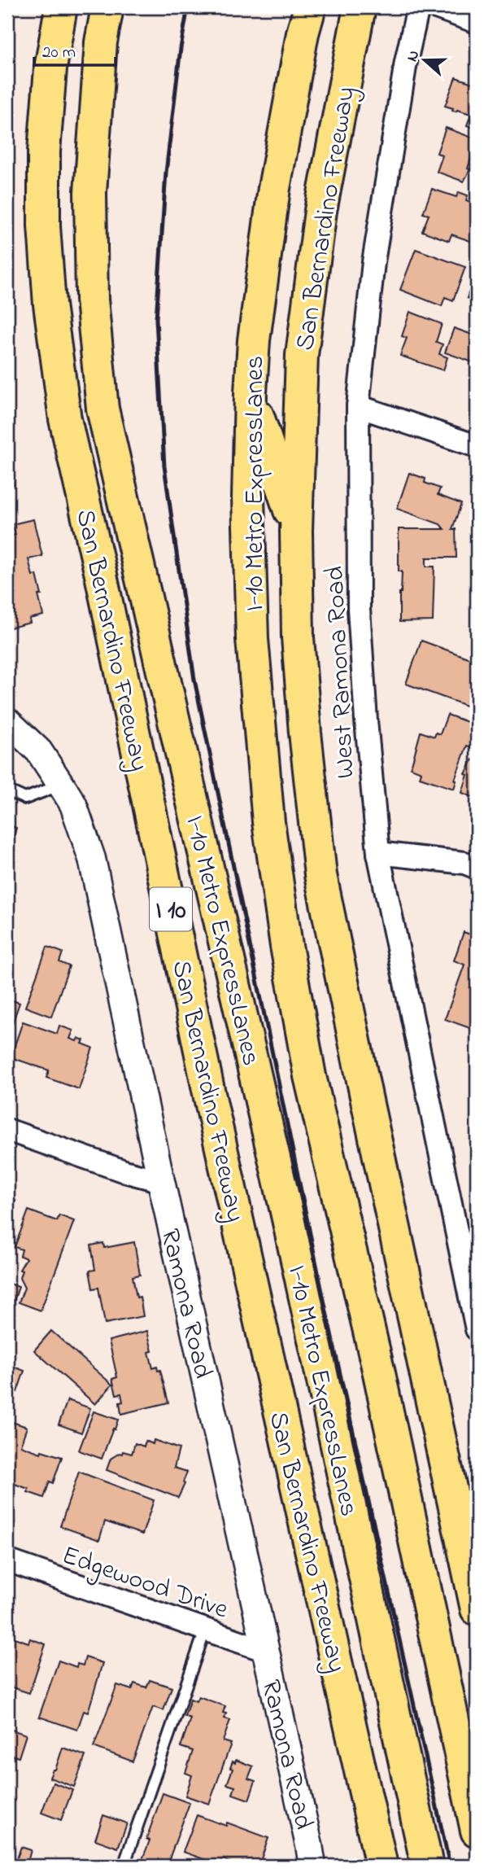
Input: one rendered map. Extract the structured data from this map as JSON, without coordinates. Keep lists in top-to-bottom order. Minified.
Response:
{"streets":{"highway":["San Bernardino Freeway","I-10 Metro ExpressLanes","I 10"],"street":["West Ramona Road","Ramona Road","Edgewood Drive"]},"crossings":[["Ramona Road","Edgewood Drive"]],"scale_bar":"20 m","north":"left"}
